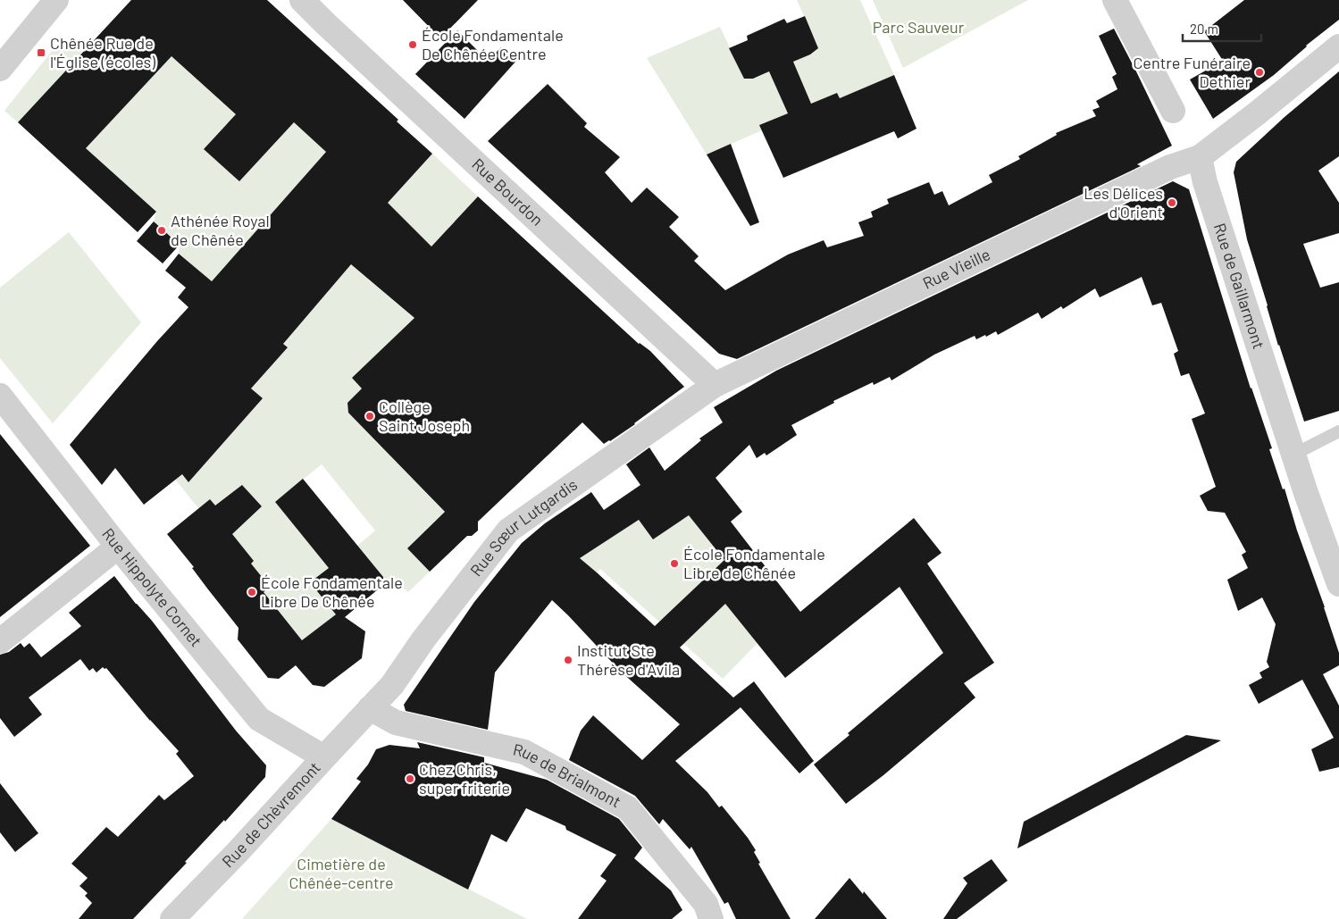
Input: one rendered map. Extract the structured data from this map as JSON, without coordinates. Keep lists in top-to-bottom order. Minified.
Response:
{"streets":{"street":["Rue Bourdon","Rue Vieille","Rue de Gaillarmont","Rue Sœur Lutgardis","Rue Hippolyte Cornet","Rue de Brialmont","Rue de Chèvremont"]},"crossings":[["Rue Bourdon","Rue Vieille"],["Rue Bourdon","Rue Sœur Lutgardis"],["Rue Vieille","Rue de Gaillarmont"],["Rue Vieille","Rue Sœur Lutgardis"],["Rue Sœur Lutgardis","Rue de Brialmont"],["Rue Sœur Lutgardis","Rue de Chèvremont"],["Rue Hippolyte Cornet","Rue de Chèvremont"],["Rue de Brialmont","Rue de Chèvremont"]],"parks":["Parc Sauveur","Cimetière de Chênée-centre"],"places":{"other":["École Fondamentale De Chênée Centre","Centre Funéraire Dethier","Les Délices d'Orient","Athénée Royal de Chênée","Collège Saint Joseph","École Fondamentale Libre de Chênée","École Fondamentale Libre De Chênée","Institut Ste Thérèse d'Avila","Chez Chris, super friterie"],"transit":["Chênée Rue de l'Église (écoles)"]},"scale_bar":"20 m"}
